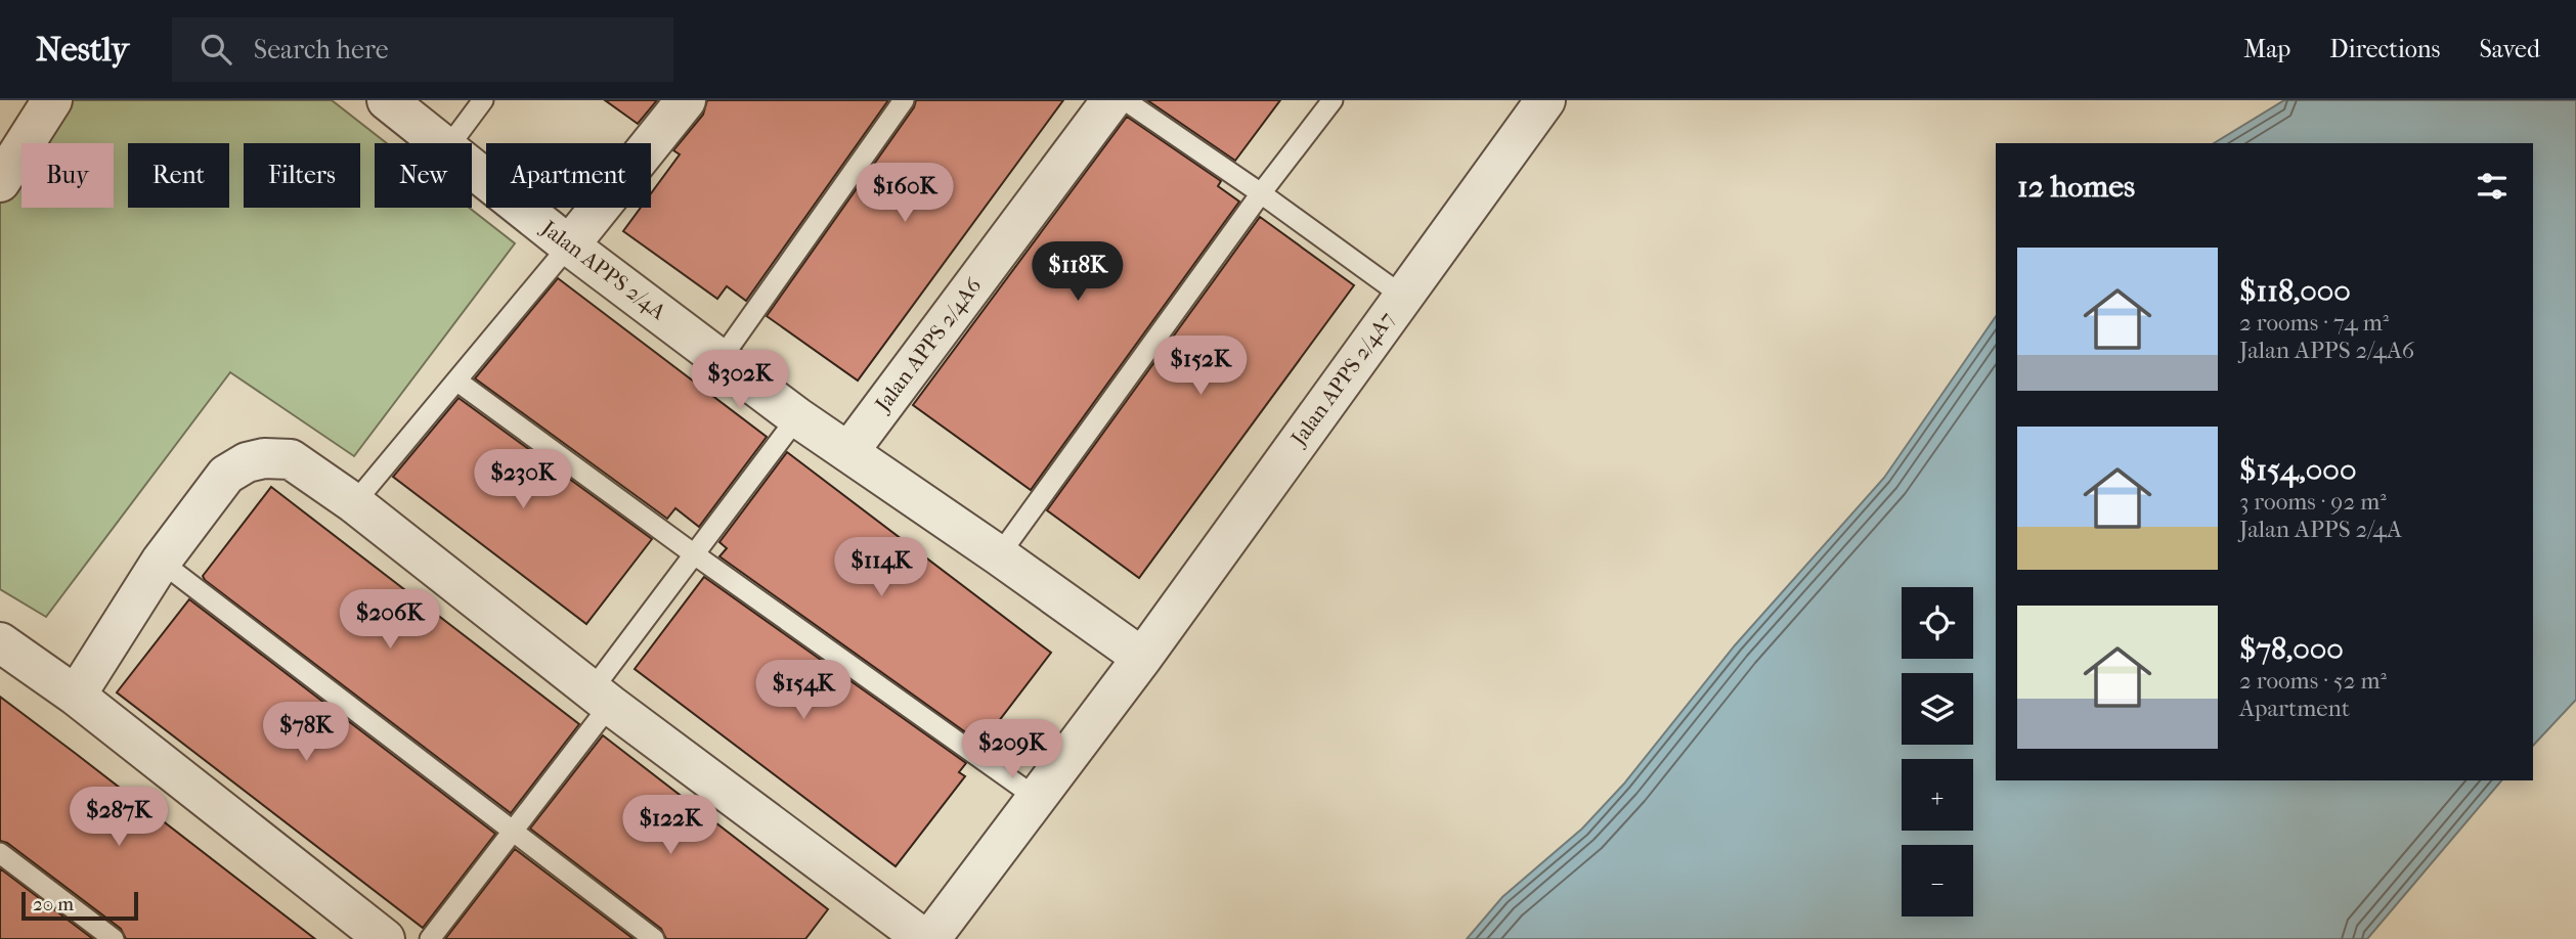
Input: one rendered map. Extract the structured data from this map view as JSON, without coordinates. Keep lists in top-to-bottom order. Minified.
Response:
{"streets":{"street":["Jalan APPS 2/4A","Jalan APPS 2/4A6","Jalan APPS 2/4A7"]},"crossings":[["Jalan APPS 2/4A","Jalan APPS 2/4A6"],["Jalan APPS 2/4A","Jalan APPS 2/4A7"]],"scale_bar":"20 m","page":{"header":"Nestly","search":"Search here","nav":["Map","Directions","Saved"],"chip":["Buy","Rent","Filters","New","Apartment"],"heading":"12 homes","price":["$160K","$118K","$152K","$302K","$230K","$114K","$206K","$154K","$78K","$209K","$287K","$122K"],"list":[{"name":"$118,000","note":"2 rooms · 74 m² · Jalan APPS 2/4A6"},{"name":"$154,000","note":"3 rooms · 92 m² · Jalan APPS 2/4A"},{"name":"$78,000","note":"2 rooms · 52 m² · Apartment"}],"map_buttons":["+","−"],"scale":"20 m"}}
